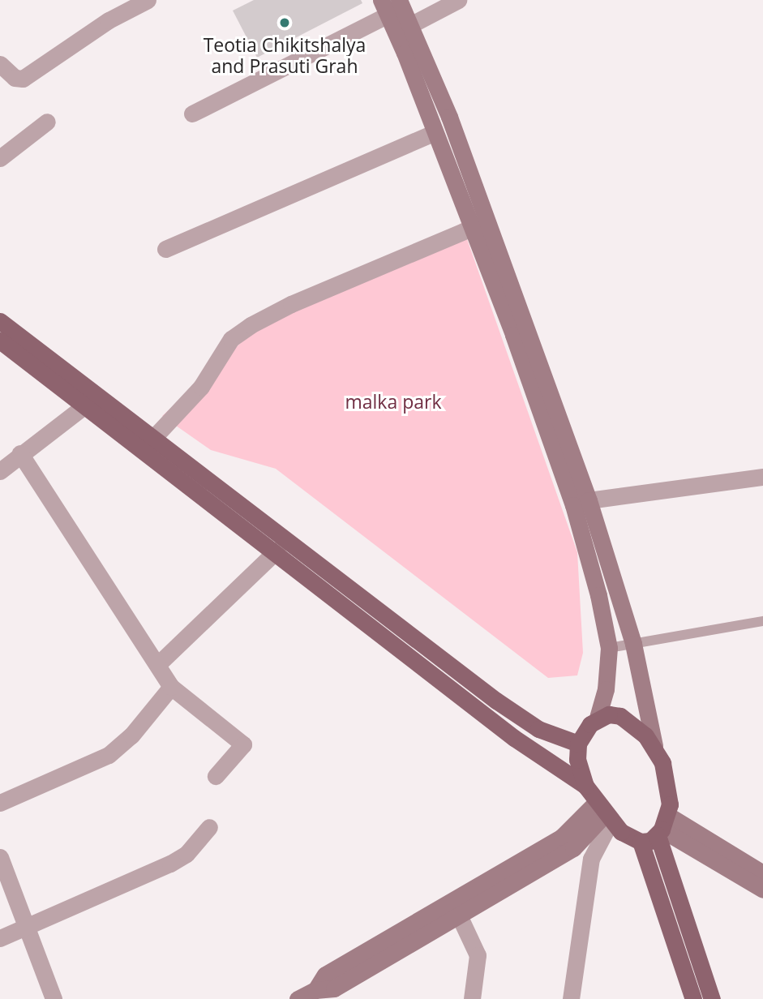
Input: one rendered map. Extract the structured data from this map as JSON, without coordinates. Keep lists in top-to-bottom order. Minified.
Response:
{"parks":["malka park"],"places":["Teotia Chikitshalya and Prasuti Grah"]}
